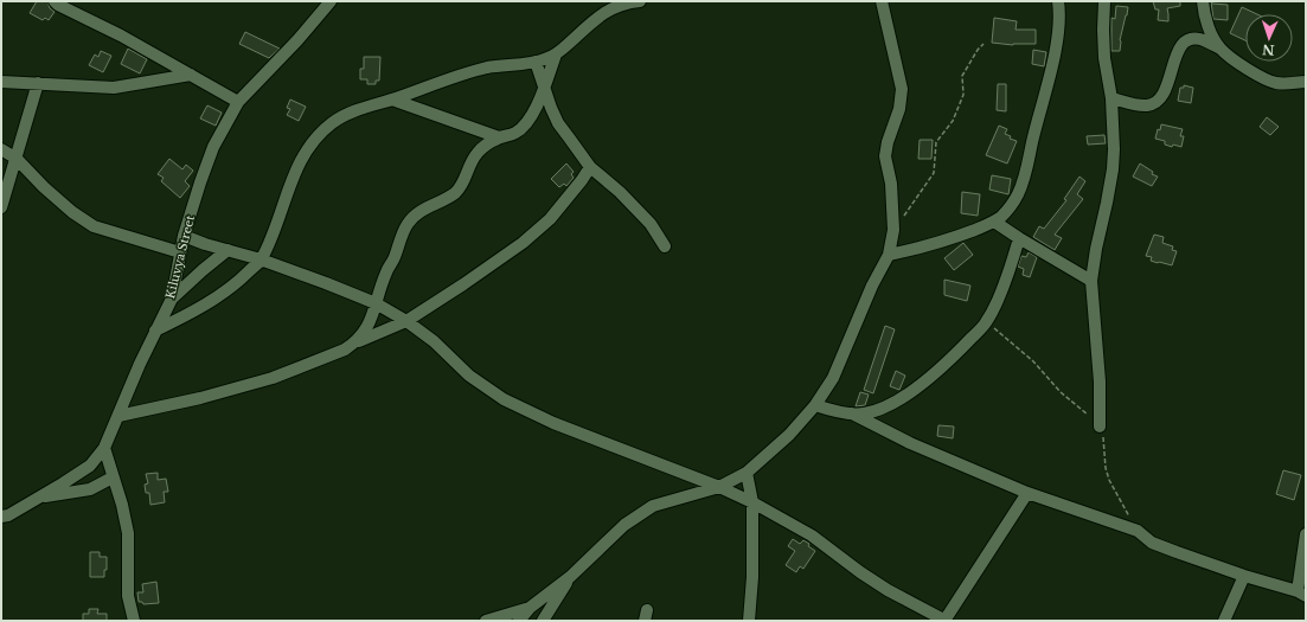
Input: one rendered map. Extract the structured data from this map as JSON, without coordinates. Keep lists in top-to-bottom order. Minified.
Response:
{"streets":{"street":["Kiluvya Street"]},"north":"bottom"}
